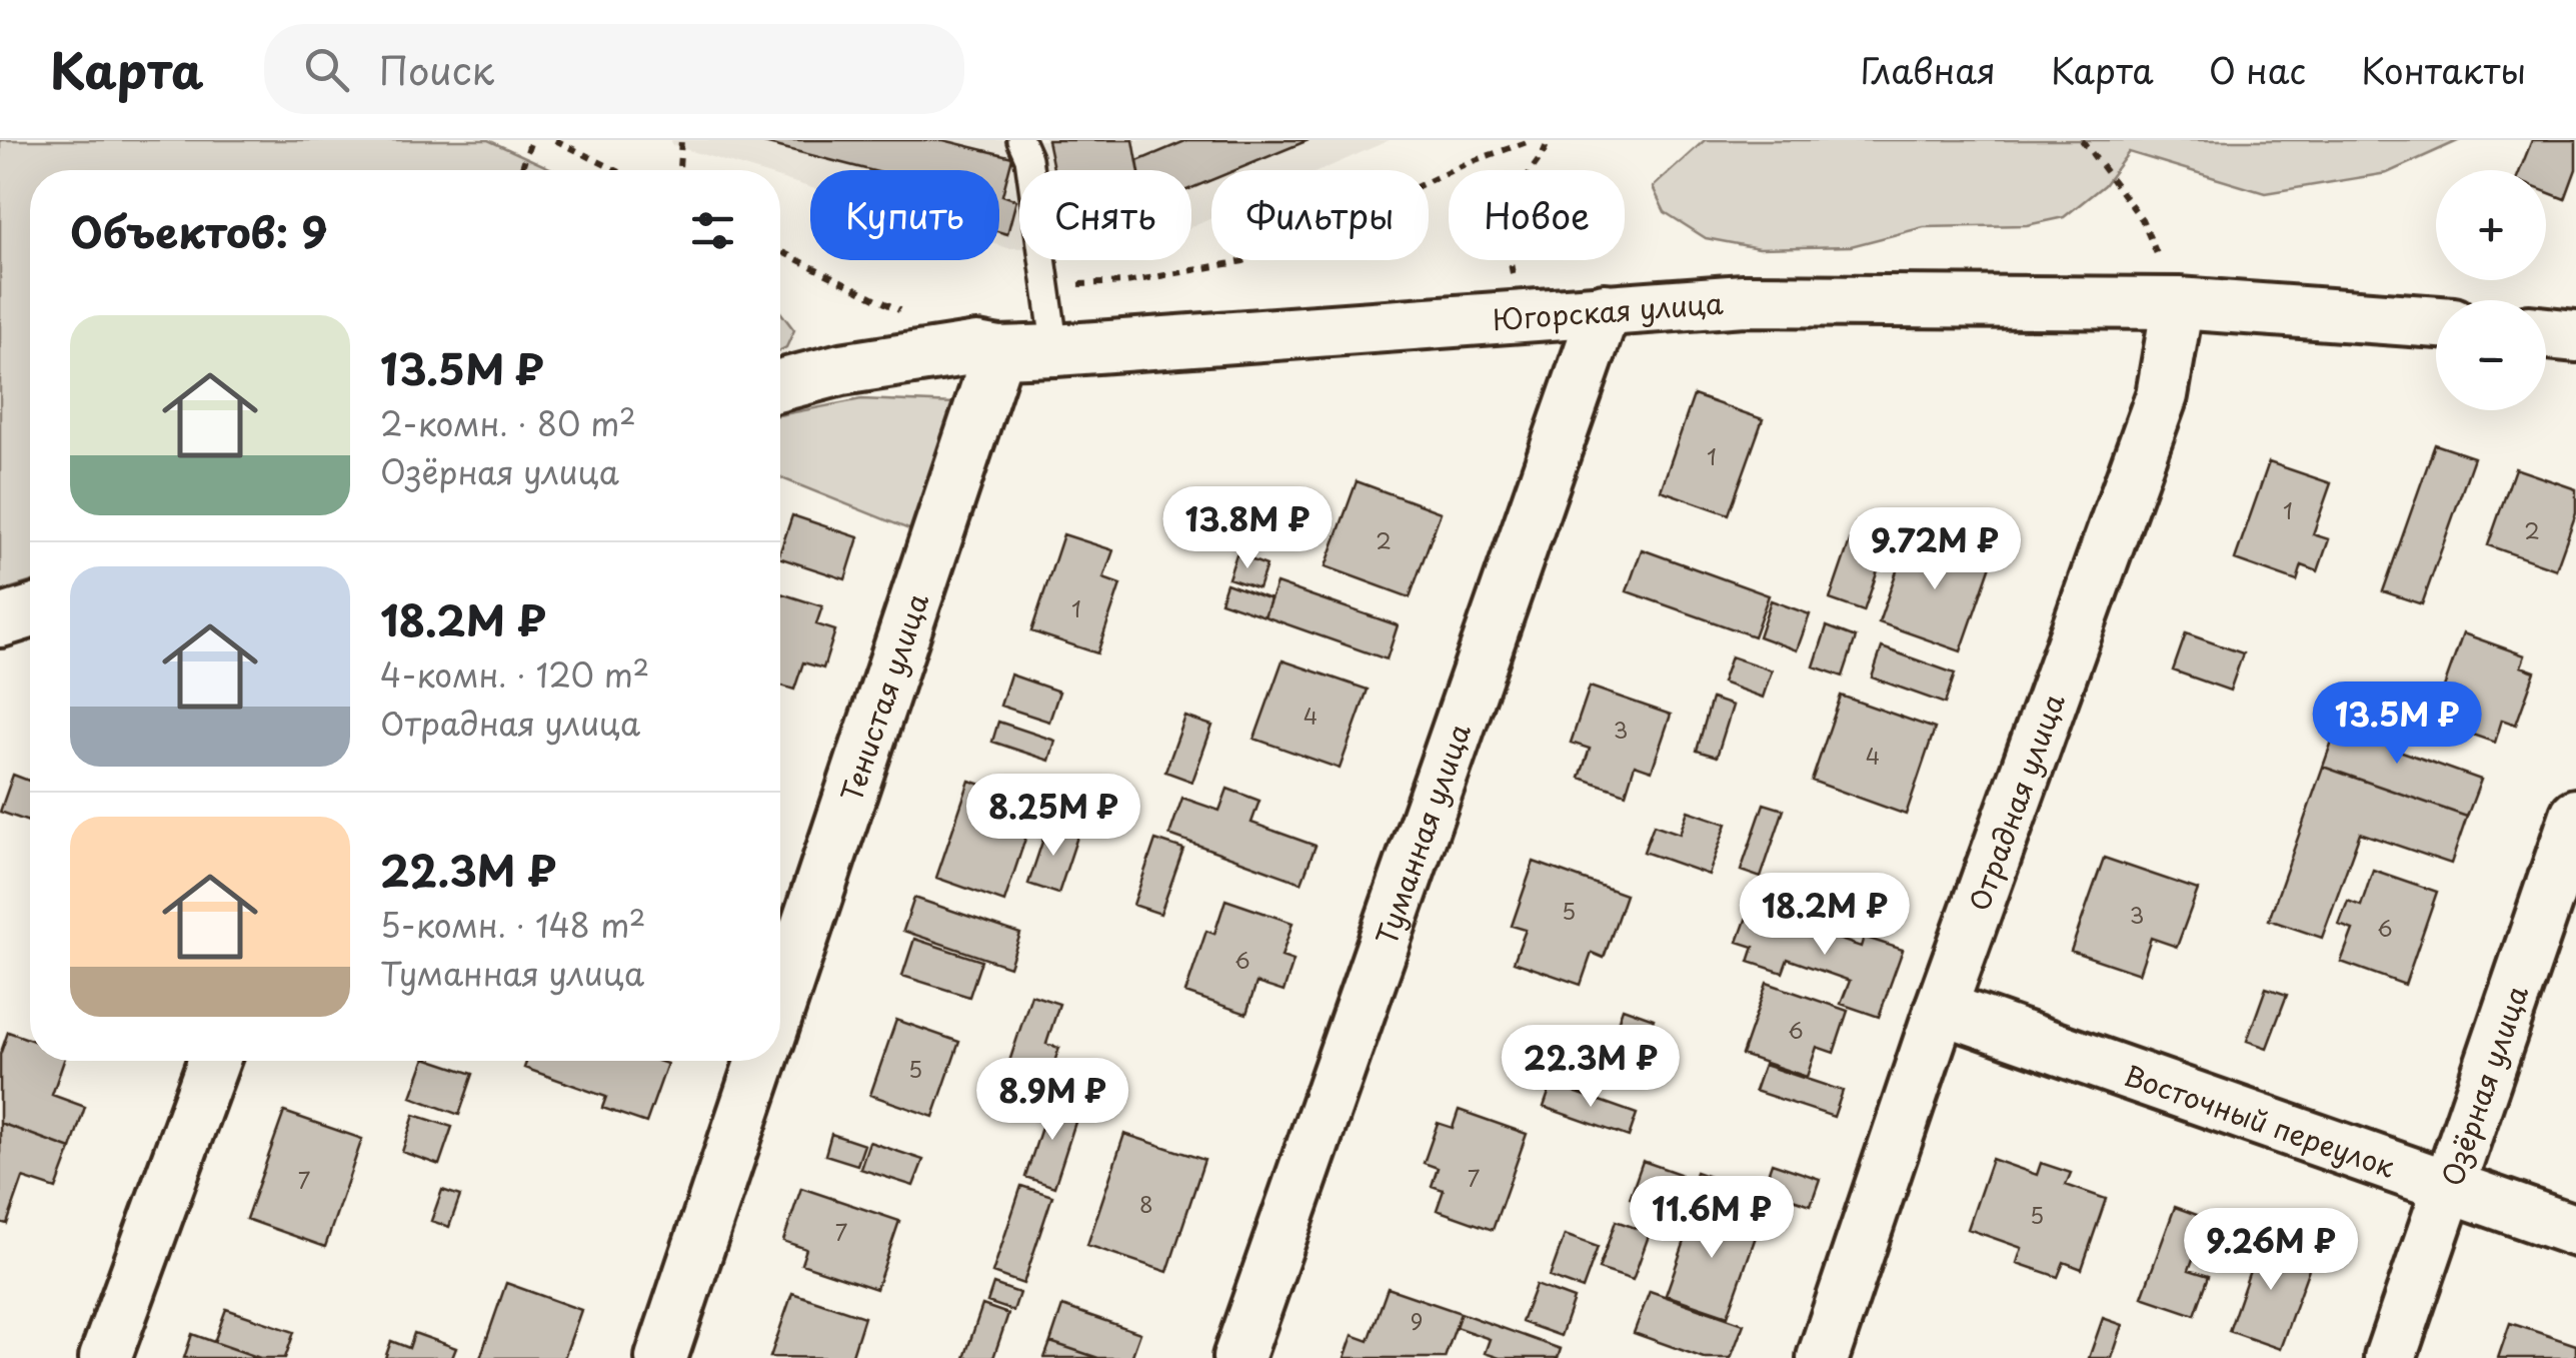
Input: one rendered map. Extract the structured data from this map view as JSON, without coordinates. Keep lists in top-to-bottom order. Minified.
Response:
{"streets":{"street":["Югорская улица","Тенистая улица","Отрадная улица","Туманная улица","Озёрная улица","Восточный переулок"]},"crossings":[["Югорская улица","Тенистая улица"],["Югорская улица","Отрадная улица"],["Югорская улица","Туманная улица"],["Отрадная улица","Восточный переулок"],["Озёрная улица","Восточный переулок"]],"house_numbers":["1","1","2","2","1","4","3","4","5","3","6","6","6","5","7","7","8","5","7","9"],"page":{"header":"Карта","search":"Поиск","nav":["Главная","Карта","О нас","Контакты"],"map_buttons":["+","−"],"chip":["Купить","Снять","Фильтры","Новое"],"heading":"Объектов: 9","list":[{"name":"13.5M ₽","note":"2-комн. · 80 m² · Озёрная улица"},{"name":"18.2M ₽","note":"4-комн. · 120 m² · Отрадная улица"},{"name":"22.3M ₽","note":"5-комн. · 148 m² · Туманная улица"}],"price":["13.8M ₽","9.72M ₽","13.5M ₽","8.25M ₽","18.2M ₽","22.3M ₽","8.9M ₽","11.6M ₽","9.26M ₽"]}}
